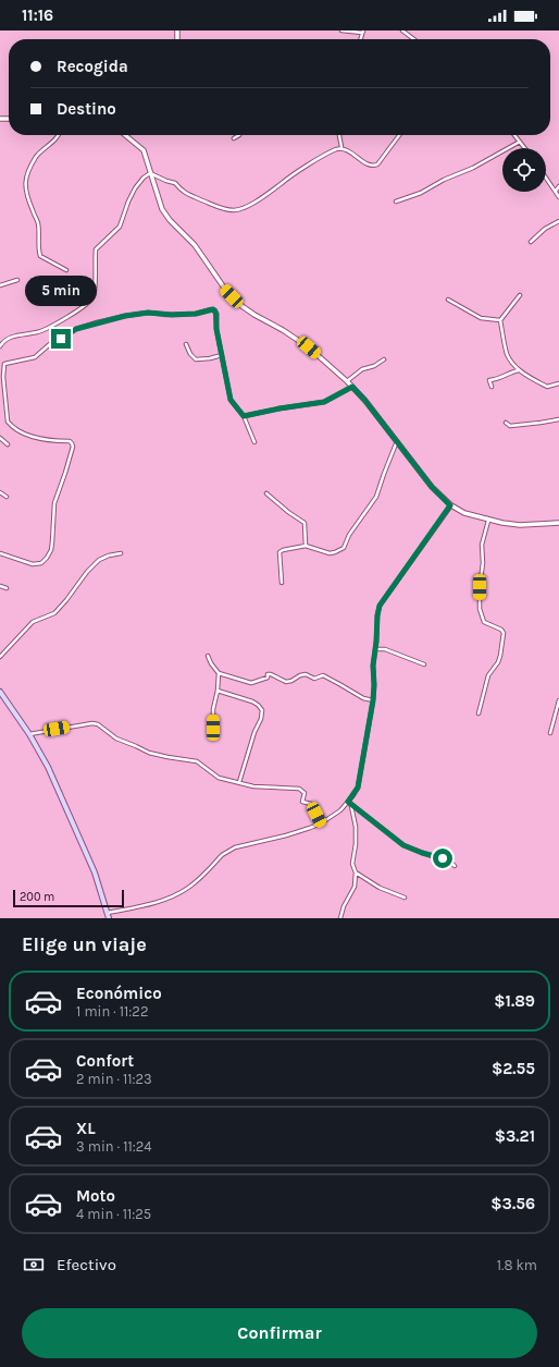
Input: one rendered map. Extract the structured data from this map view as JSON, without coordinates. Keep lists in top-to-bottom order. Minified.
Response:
{"scale_bar":"200 m","page":{"status":"11:16","banner":["Recogida","Destino"],"bubble":"5 min","scale":"200 m","heading":"Elige un viaje","list":[{"name":"Económico","note":"1 min · 11:22","value":"$1.89"},{"name":"Confort","note":"2 min · 11:23","value":"$2.55"},{"name":"XL","note":"3 min · 11:24","value":"$3.21"},{"name":"Moto","note":"4 min · 11:25","value":"$3.56"}],"pay":["Efectivo","1.8 km"],"buttons":"Confirmar"}}
